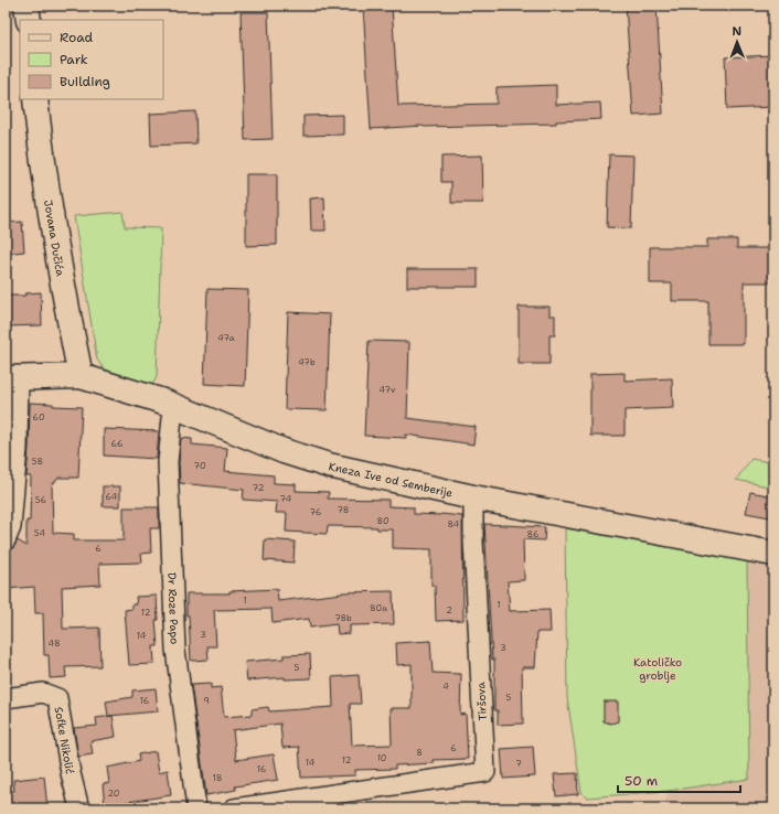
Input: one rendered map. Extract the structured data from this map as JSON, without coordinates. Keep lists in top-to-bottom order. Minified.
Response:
{"streets":{"street":["Jovana Dučića","Kneza Ive od Semberije","Dr Roze Papo","Tiršova","Sofke Nikolić"]},"crossings":[["Jovana Dučića","Kneza Ive od Semberije"],["Kneza Ive od Semberije","Dr Roze Papo"],["Kneza Ive od Semberije","Tiršova"]],"parks":["Katoličko groblje"],"house_numbers":["47a","47b","47v","60","66","58","70","72","64","74","56","78","76","80","84","54","86","6","1","1","80a","2","12","78b","3","14","48","3","5","4","5","16","9","6","8","10","12","14","7","16","18","20"],"legend":["Road","Park","Building"],"scale_bar":"50 m","north":"top"}
